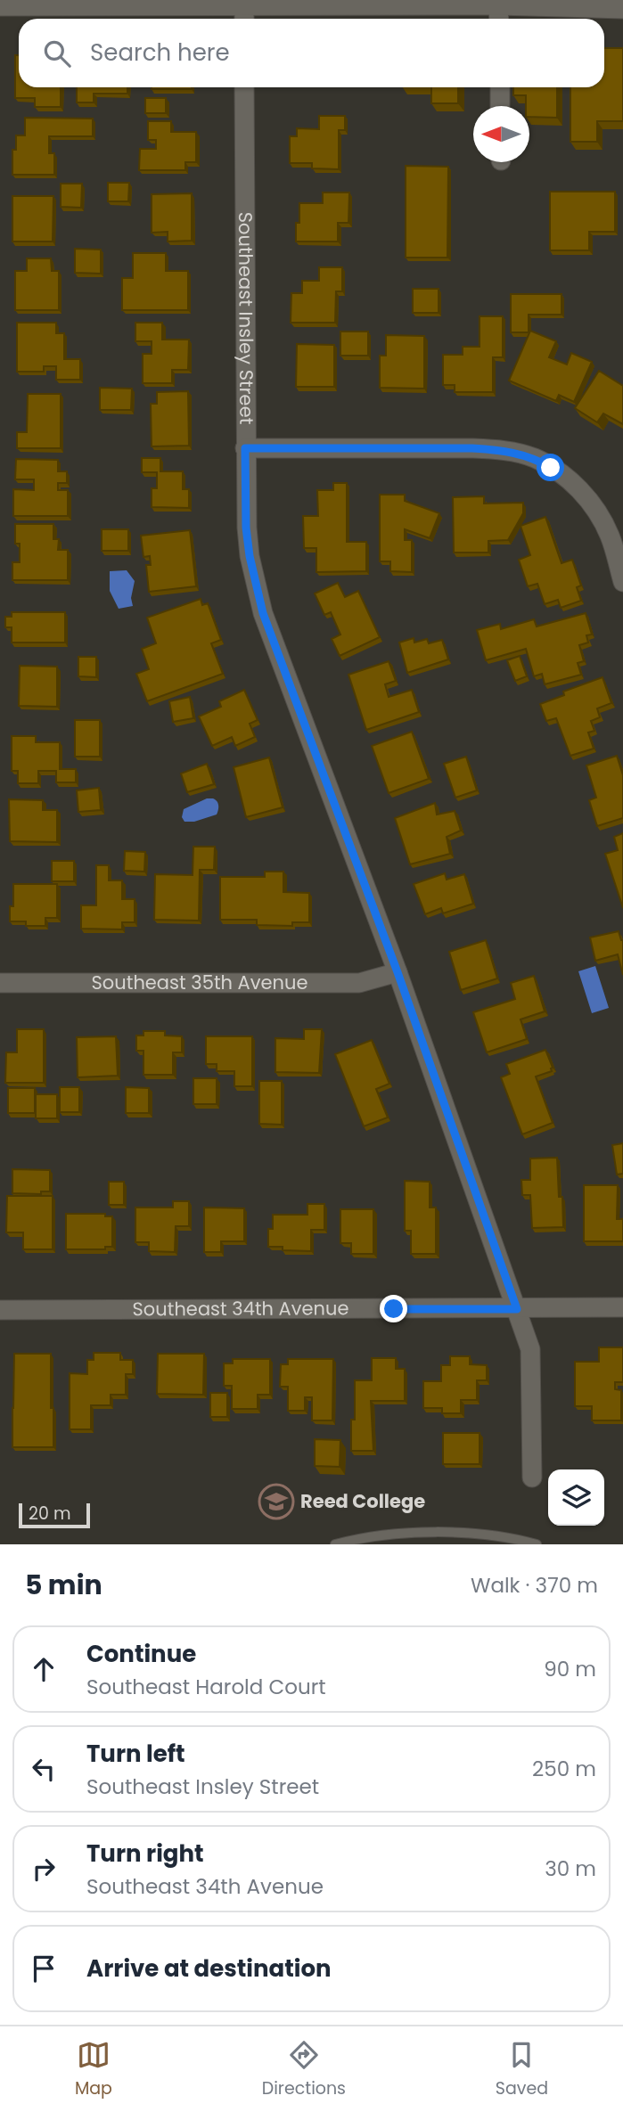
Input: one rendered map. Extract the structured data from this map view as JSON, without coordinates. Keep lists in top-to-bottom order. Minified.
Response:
{"streets":{"street":["Southeast Insley Street","Southeast 35th Avenue","Southeast 34th Avenue"]},"crossings":[["Southeast Insley Street","Southeast 35th Avenue"],["Southeast Insley Street","Southeast 34th Avenue"]],"places":{"school or university":["Reed College"]},"scale_bar":"20 m","north":"left","page":{"search":"Search here","scale":"20 m","heading":["5 min","Walk · 370 m"],"list":[["Continue","Southeast Harold Court","90 m"],["Turn left","Southeast Insley Street","250 m"],["Turn right","Southeast 34th Avenue","30 m"],"Arrive at destination"],"nav":["Map","Directions","Saved"]}}
